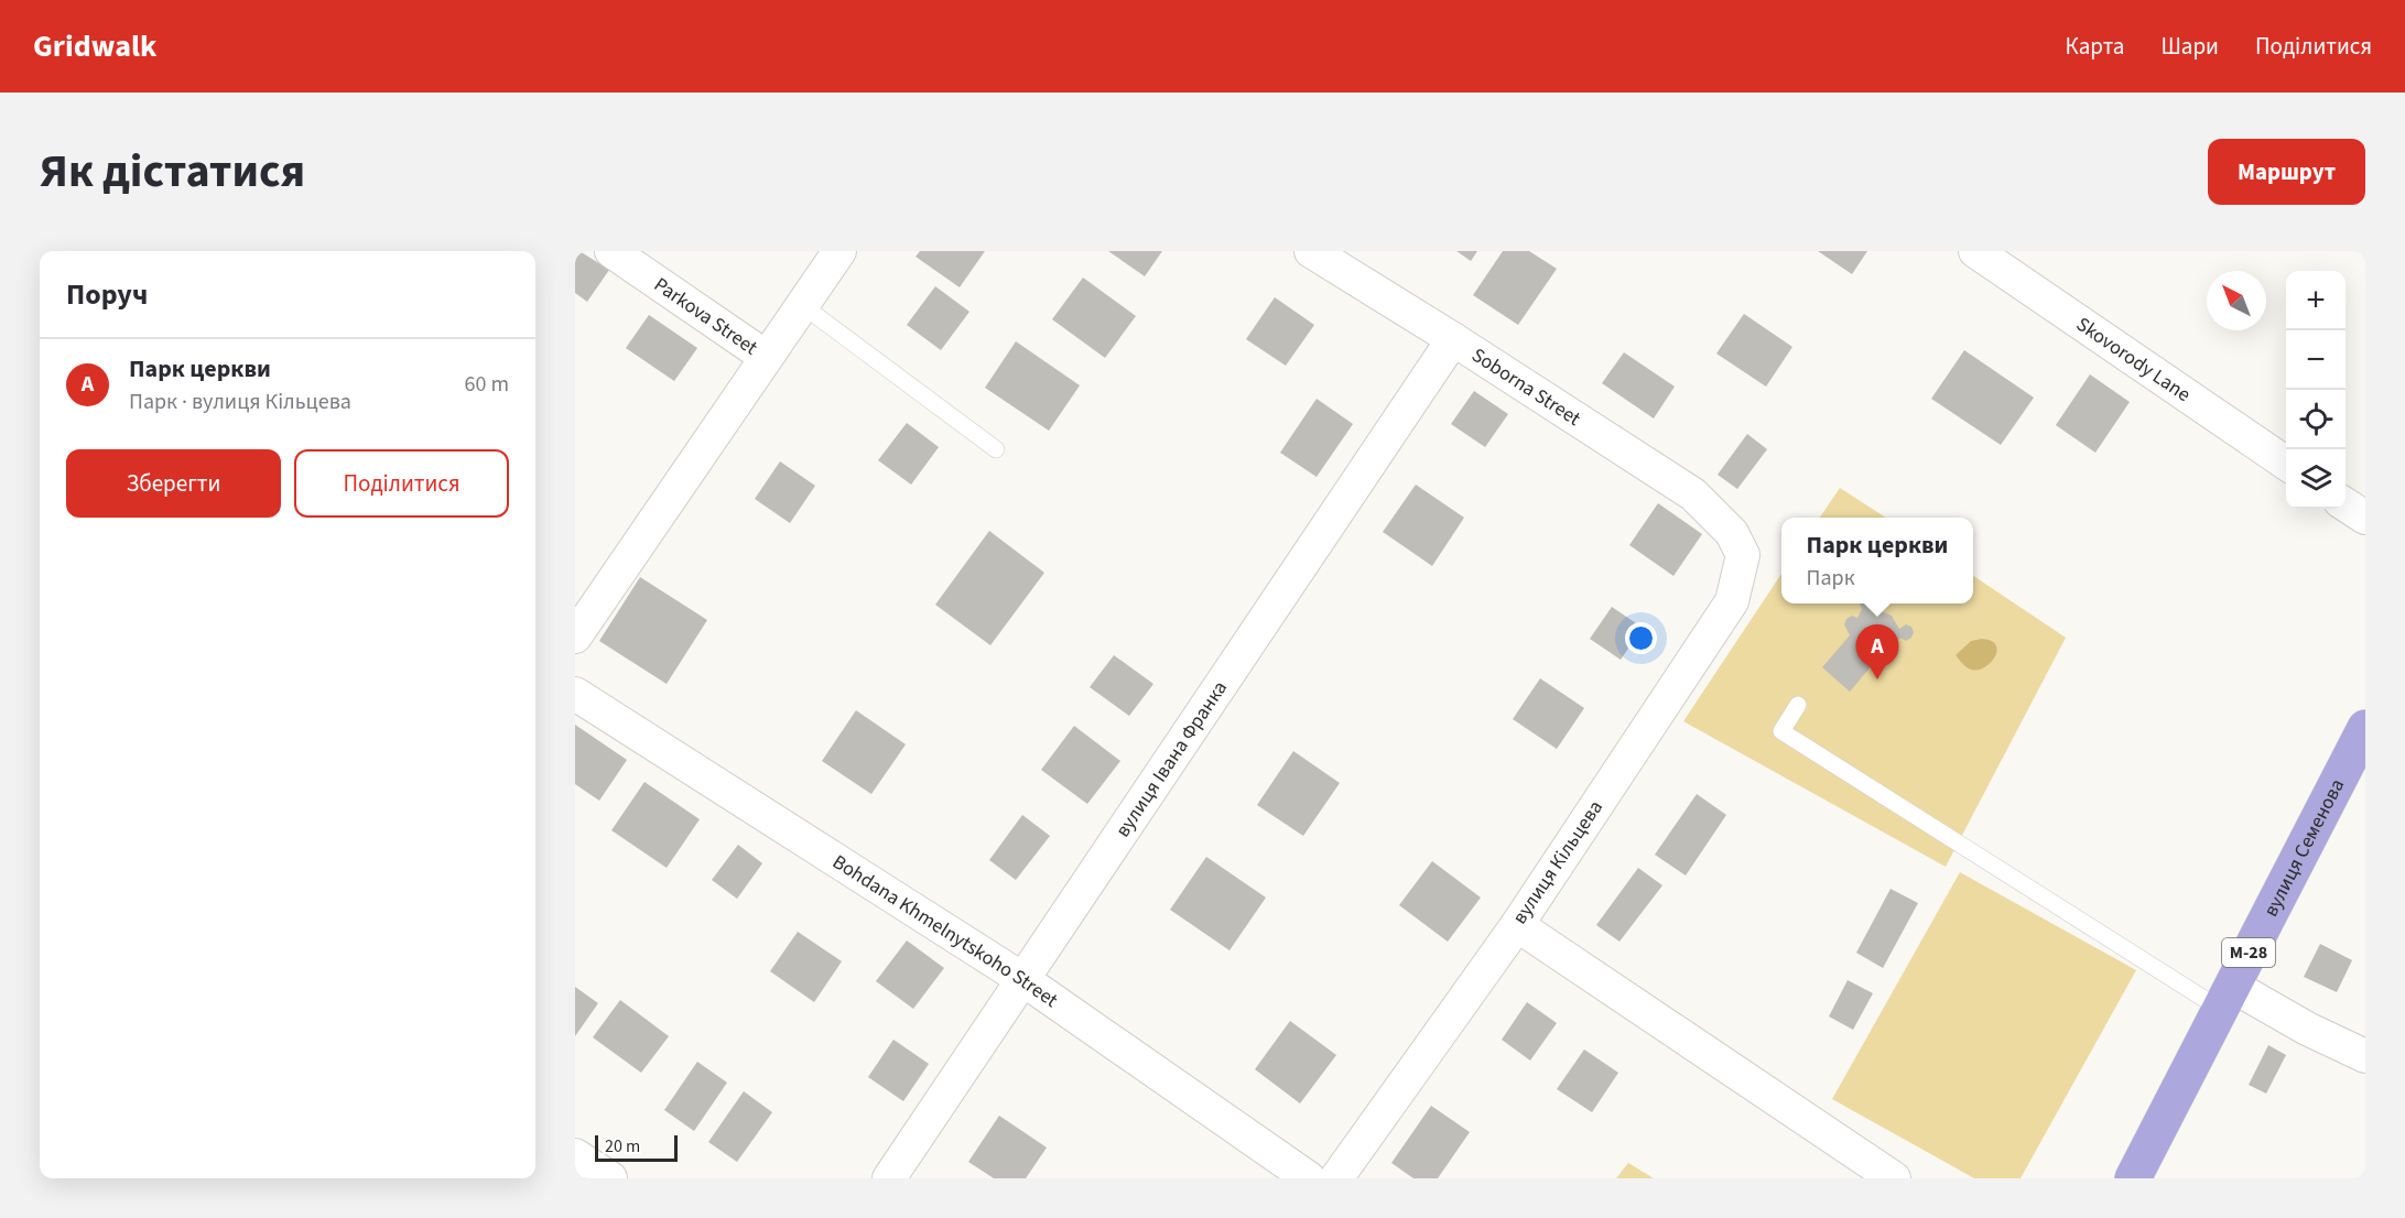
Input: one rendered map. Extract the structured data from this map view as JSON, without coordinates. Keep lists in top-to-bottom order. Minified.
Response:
{"streets":{"highway":["вулиця Семенова","М-28"],"street":["Parkova Street","Skovorody Lane","Soborna Street","вулиця Івана Франка","вулиця Кільцева","Bohdana Khmelnytskoho Street"]},"crossings":[["Soborna Street","вулиця Івана Франка"],["Soborna Street","вулиця Кільцева"],["вулиця Івана Франка","Bohdana Khmelnytskoho Street"]],"scale_bar":"20 m","north":"top left","page":{"header":"Gridwalk","nav":["Карта","Шари","Поділитися"],"title":"Як дістатися","buttons":["Маршрут",["Зберегти","Поділитися"]],"heading":"Поруч","map_buttons":["+","−"],"list":[{"mark":"A","name":"Парк церкви","note":"Парк · вулиця Кільцева","value":"60 m"}],"popup":["Парк церкви","Парк"],"pins":"A","scale":"20 m"}}
